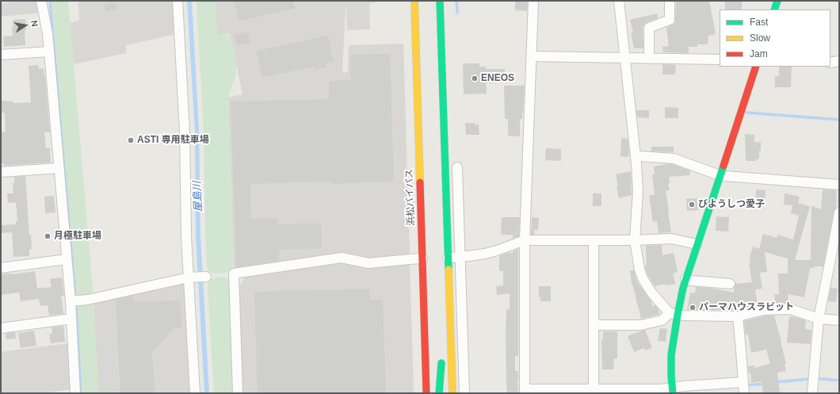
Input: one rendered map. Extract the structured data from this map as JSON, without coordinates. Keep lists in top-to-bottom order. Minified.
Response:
{"streets":{"main road":["浜松バイパス"]},"water":["屋島川"],"places":["ENEOS","ASTI 専用駐車場","びようしつ愛子","月極駐車場","パーマハウスラビット"],"legend":["Fast","Slow","Jam"],"north":"right"}
